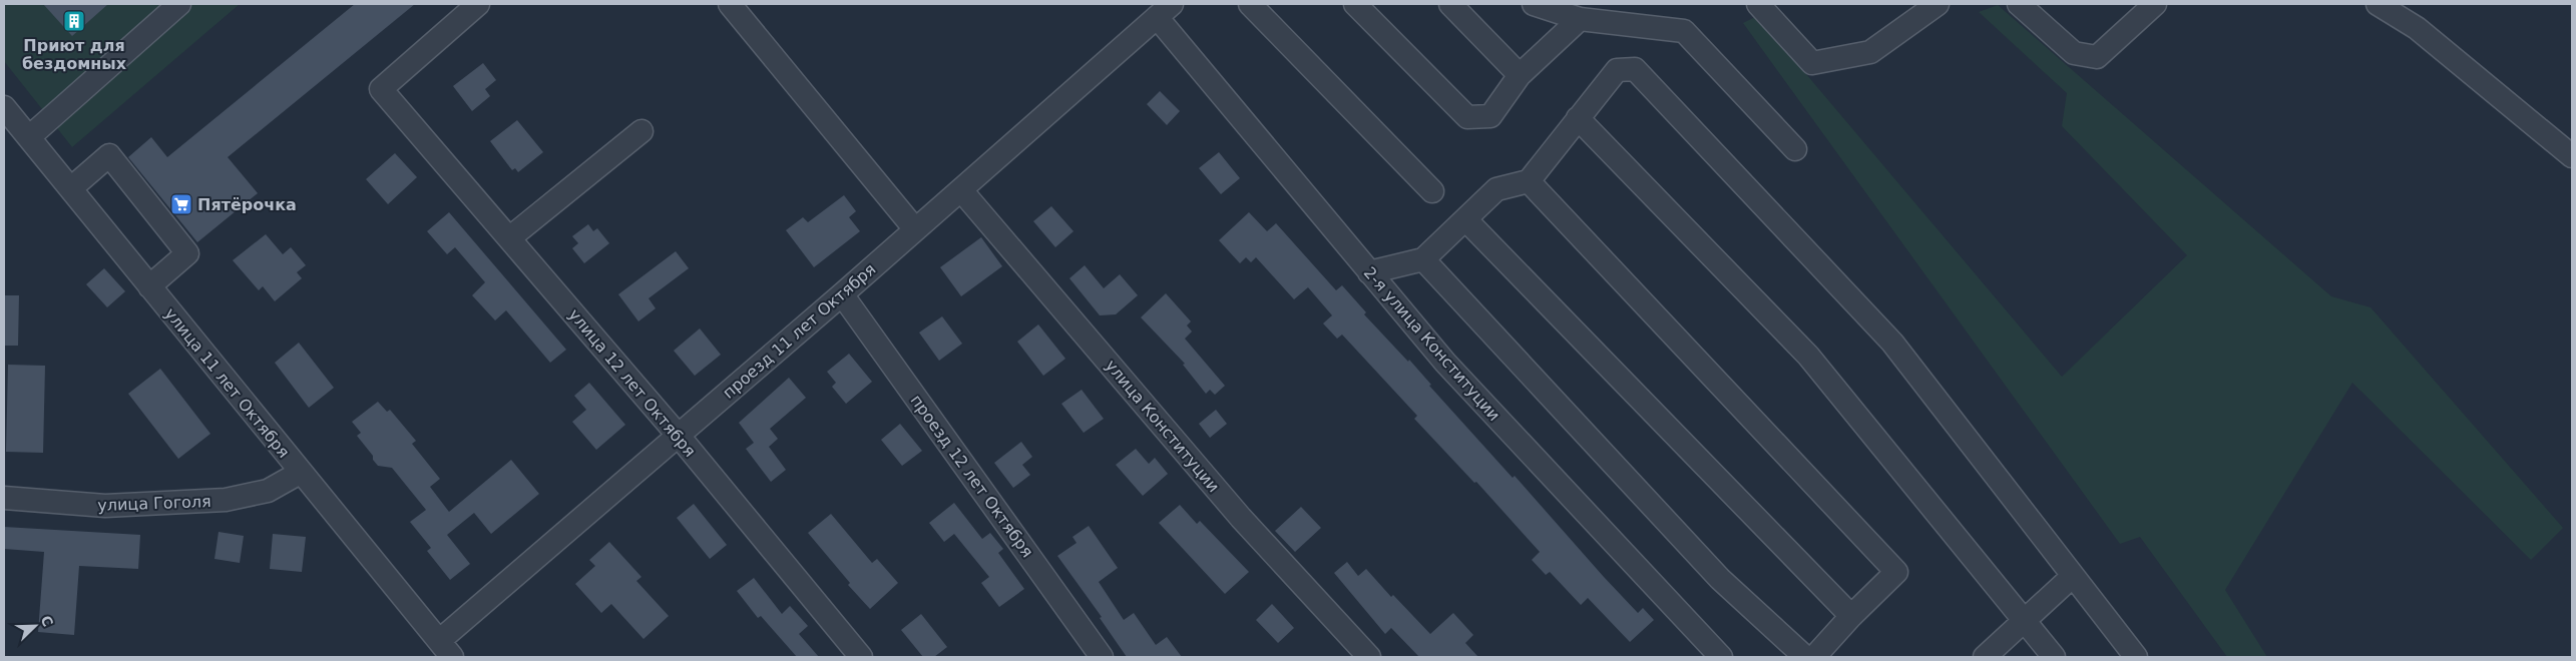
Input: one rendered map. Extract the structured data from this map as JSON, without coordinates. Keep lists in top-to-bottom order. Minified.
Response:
{"streets":{"street":["проезд 11 лет Октября","2-я улица Конституции","улица 11 лет Октября","улица 12 лет Октября","улица Конституции","проезд 12 лет Октября","улица Гоголя"]},"crossings":[["проезд 11 лет Октября","2-я улица Конституции"],["проезд 11 лет Октября","улица 11 лет Октября"],["проезд 11 лет Октября","улица 12 лет Октября"],["проезд 11 лет Октября","улица Конституции"],["проезд 11 лет Октября","проезд 12 лет Октября"],["улица 11 лет Октября","улица Гоголя"]],"places":{"building":["Приют для бездомных"],"supermarket":["Пятёрочка"]},"north":"top right"}
